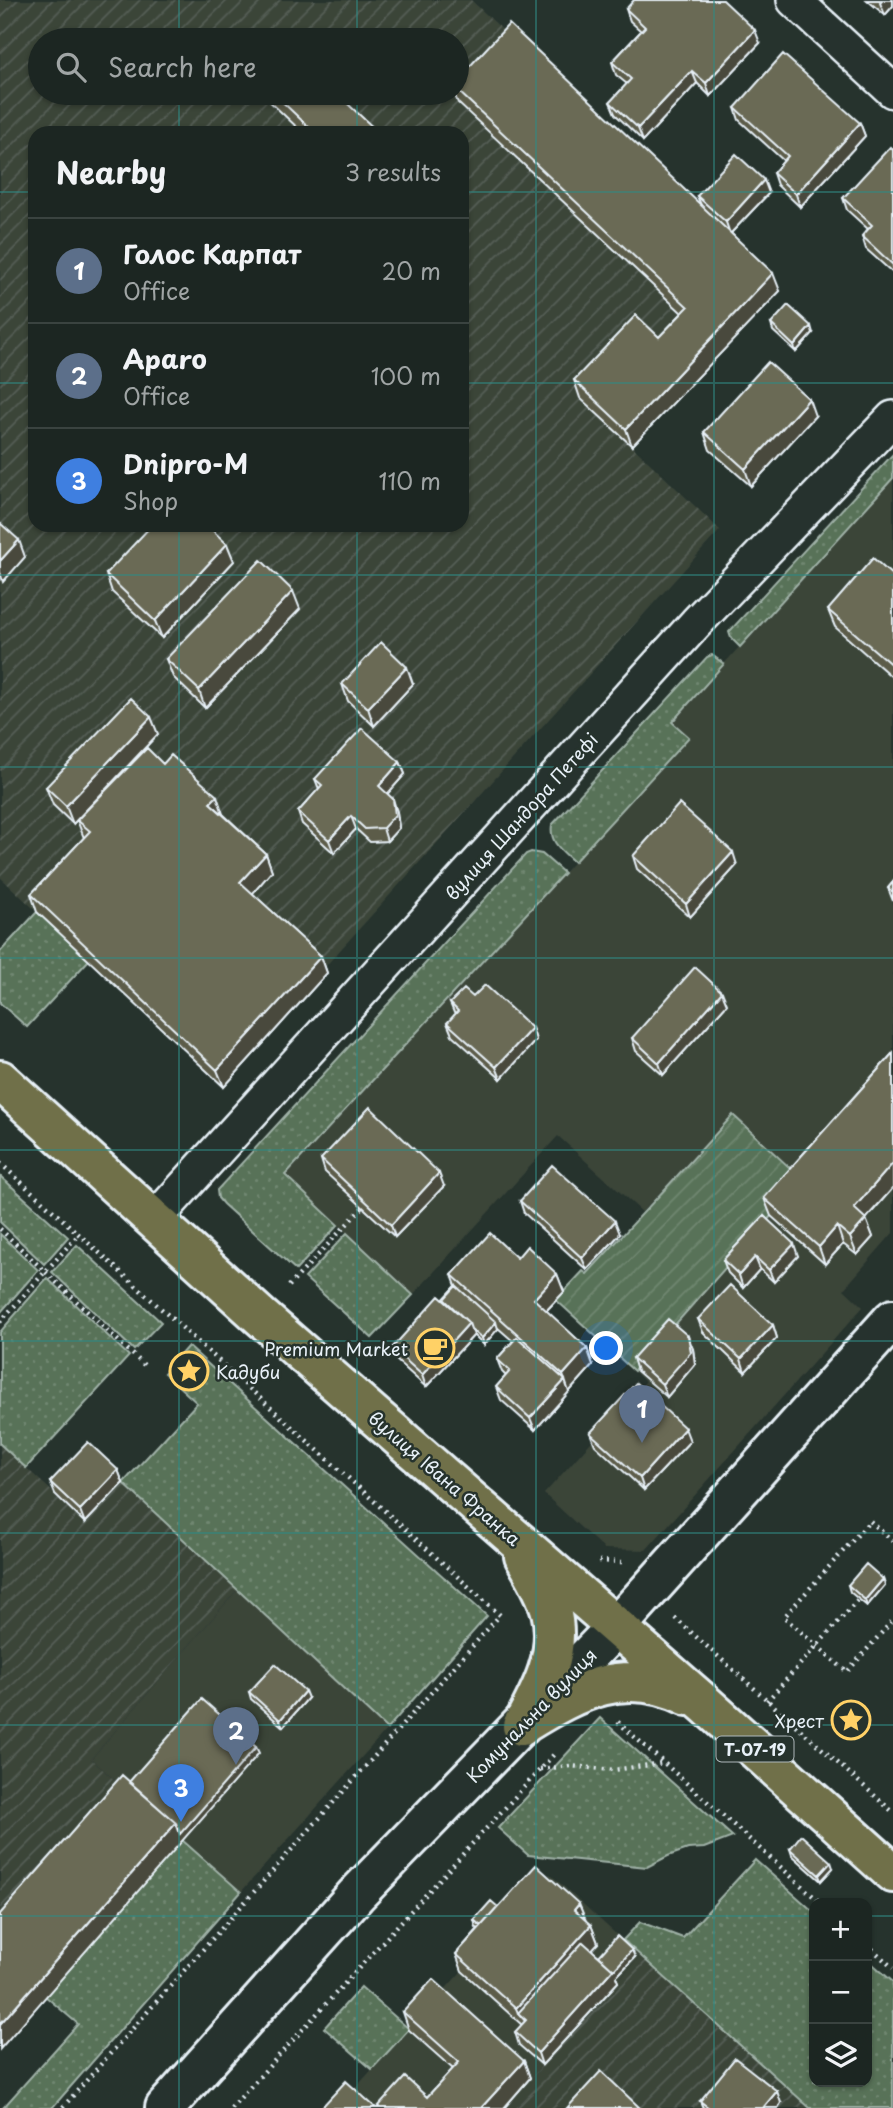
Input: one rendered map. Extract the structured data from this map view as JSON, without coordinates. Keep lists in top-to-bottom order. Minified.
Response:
{"streets":{"main road":["вулиця Івана Франка","Комунальна вулиця","Т-07-19"],"street":["вулиця Шандора Петефі"]},"crossings":[["вулиця Шандора Петефі","вулиця Івана Франка"],["вулиця Івана Франка","Комунальна вулиця"]],"places":{"cafe":["Premium Market"],"place":["Кадуби","Хрест"]},"page":{"search":"Search here","heading":["Nearby","3 results"],"list":[{"mark":"1","name":"Голос Карпат","note":"Office","value":"20 m"},{"mark":"2","name":"Aparo","note":"Office","value":"100 m"},{"mark":"3","name":"Dnipro-M","note":"Shop","value":"110 m"}],"pins":["1","2","3"],"map_buttons":["+","−"]}}
